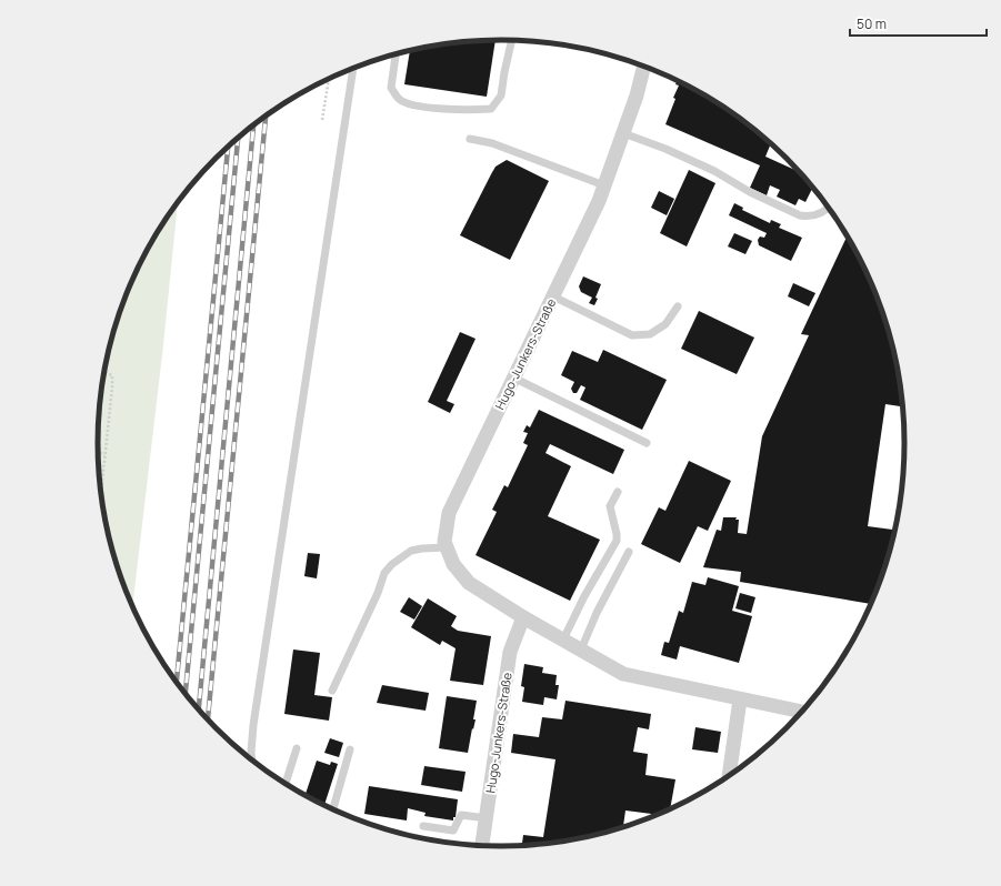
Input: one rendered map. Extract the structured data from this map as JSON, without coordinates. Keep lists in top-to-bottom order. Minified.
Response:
{"streets":{"street":["Hugo-Junkers-Straße"]},"scale_bar":"50 m"}
